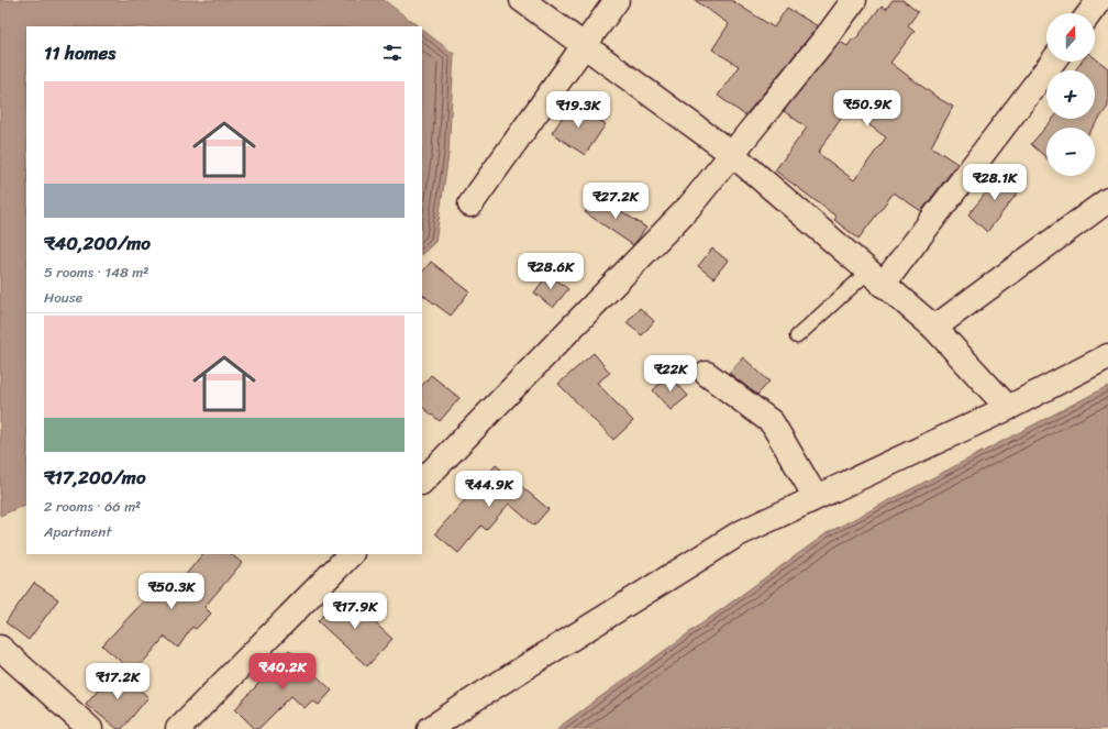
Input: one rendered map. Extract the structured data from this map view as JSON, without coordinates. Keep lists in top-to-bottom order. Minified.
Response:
{"north":"top","page":{"map_buttons":["+","−"],"heading":"11 homes","list":[{"name":"₹40,200/mo","note":"5 rooms · 148 m² · House"},{"name":"₹17,200/mo","note":"2 rooms · 66 m² · Apartment"}],"price":["₹50.9K","₹19.3K","₹28.1K","₹27.2K","₹28.6K","₹22K","₹44.9K","₹50.3K","₹17.9K","₹40.2K","₹17.2K"]}}
